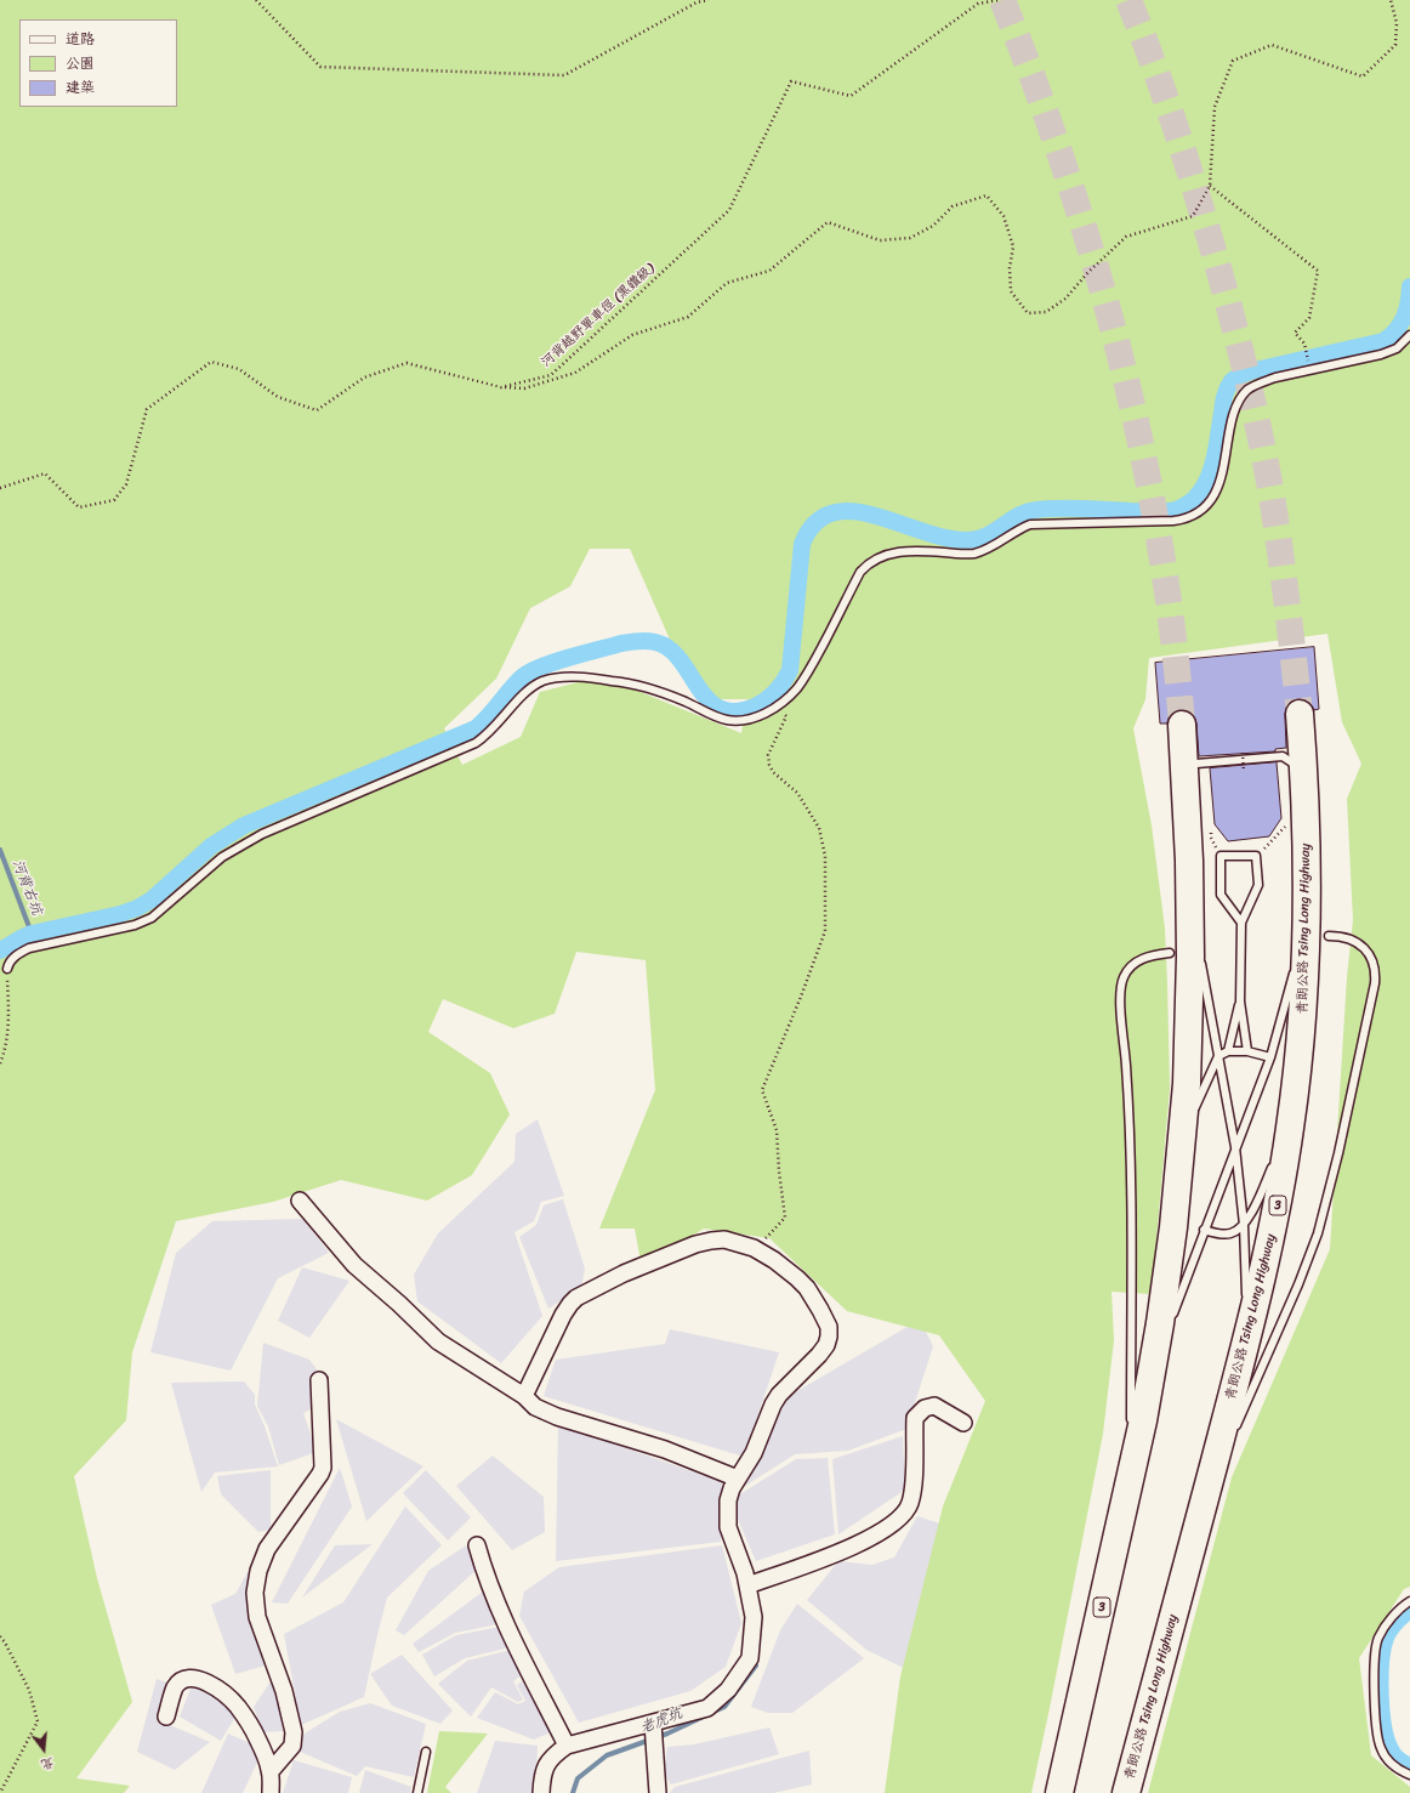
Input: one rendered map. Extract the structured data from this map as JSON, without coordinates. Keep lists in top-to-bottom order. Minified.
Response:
{"streets":{"highway":["青朗公路 Tsing Long Highway","3"],"path":["河背越野單車徑 (黑鑽級)"]},"water":["河背右坑","老虎坑"],"legend":["道路","公園","建築"],"north":"bottom"}
